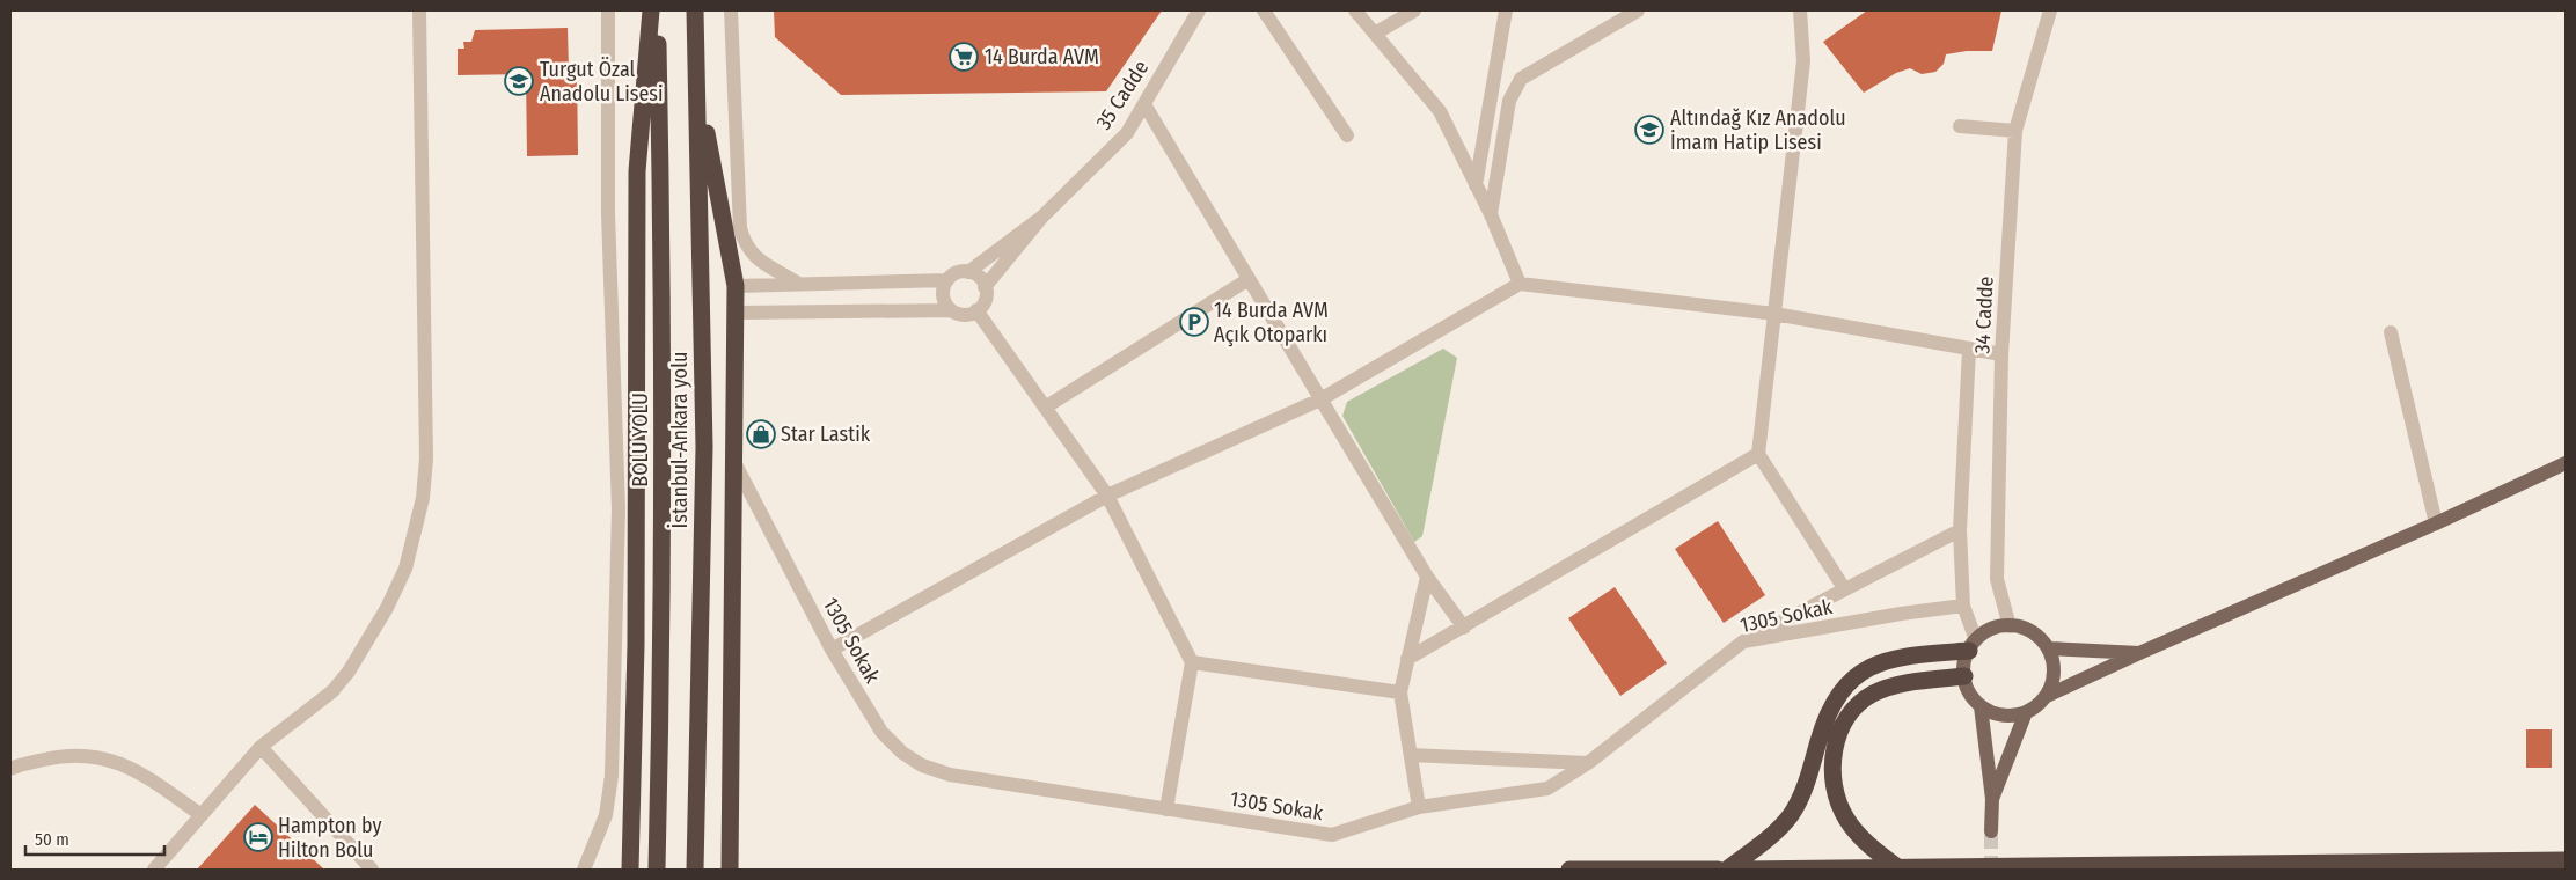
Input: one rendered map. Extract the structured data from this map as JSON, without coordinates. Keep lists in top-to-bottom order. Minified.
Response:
{"streets":{"highway":["BOLU YOLU","İstanbul-Ankara yolu"],"street":["35 Cadde","34 Cadde","1305 Sokak"]},"places":{"supermarket":["14 Burda AVM"],"school or university":["Turgut Özal Anadolu Lisesi","Altındağ Kız Anadolu İmam Hatip Lisesi"],"parking":["14 Burda AVM Açık Otoparkı"],"shop":["Star Lastik"],"hotel":["Hampton by Hilton Bolu"]},"scale_bar":"50 m"}
